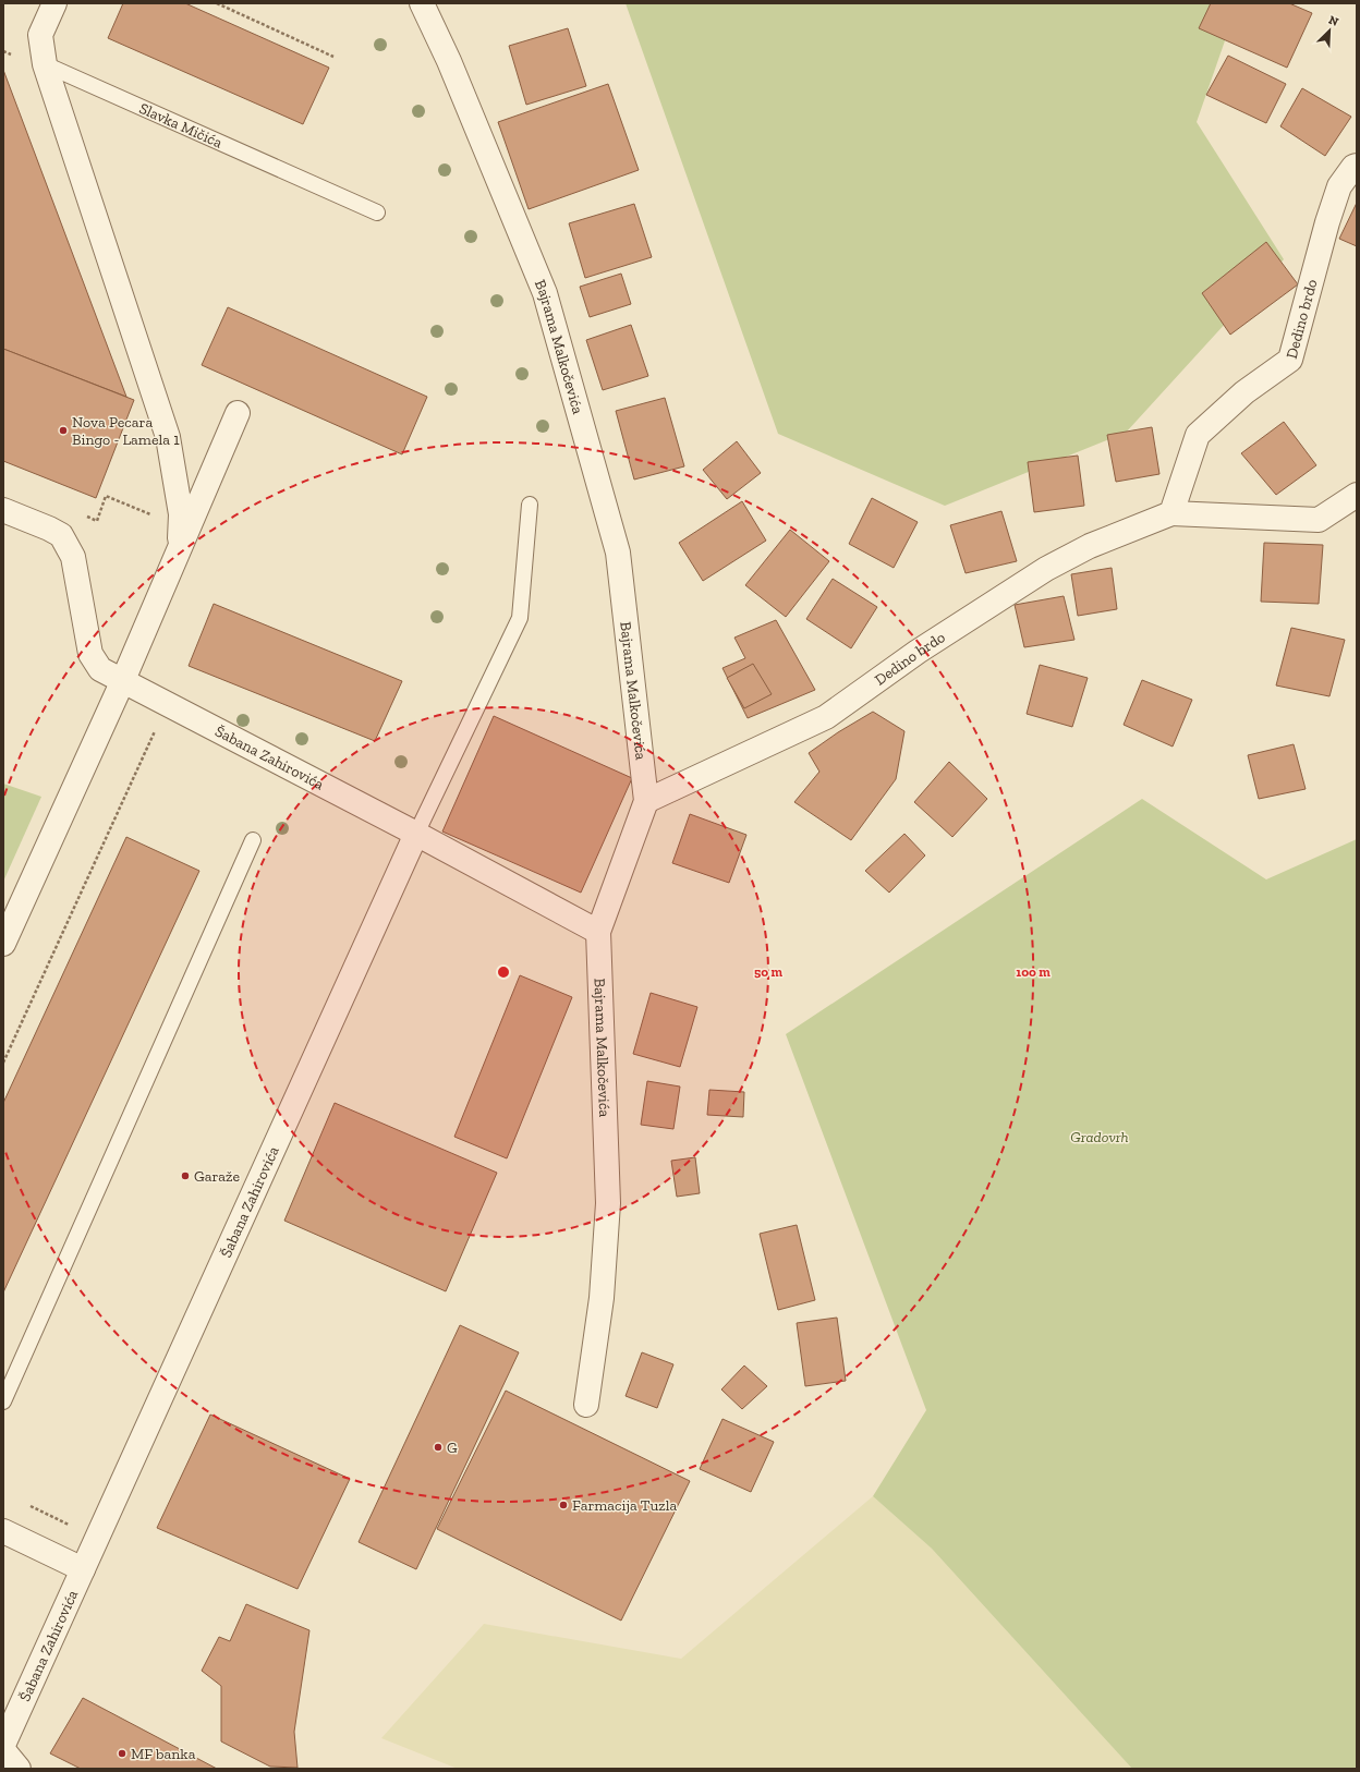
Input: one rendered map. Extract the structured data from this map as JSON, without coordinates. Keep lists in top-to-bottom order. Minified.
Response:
{"streets":{"street":["Dedino brdo","Bajrama Malkočevića","Šabana Zahirovića"],"lane":["Slavka Mičića"]},"crossings":[["Dedino brdo","Bajrama Malkočevića"],["Bajrama Malkočevića","Šabana Zahirovića"]],"parks":["Gradovrh"],"places":["Nova Pecara Bingo - Lamela 1","Garaže","G","Farmacija Tuzla","MF banka"],"north":"top right","rings":["50 m","100 m"]}
